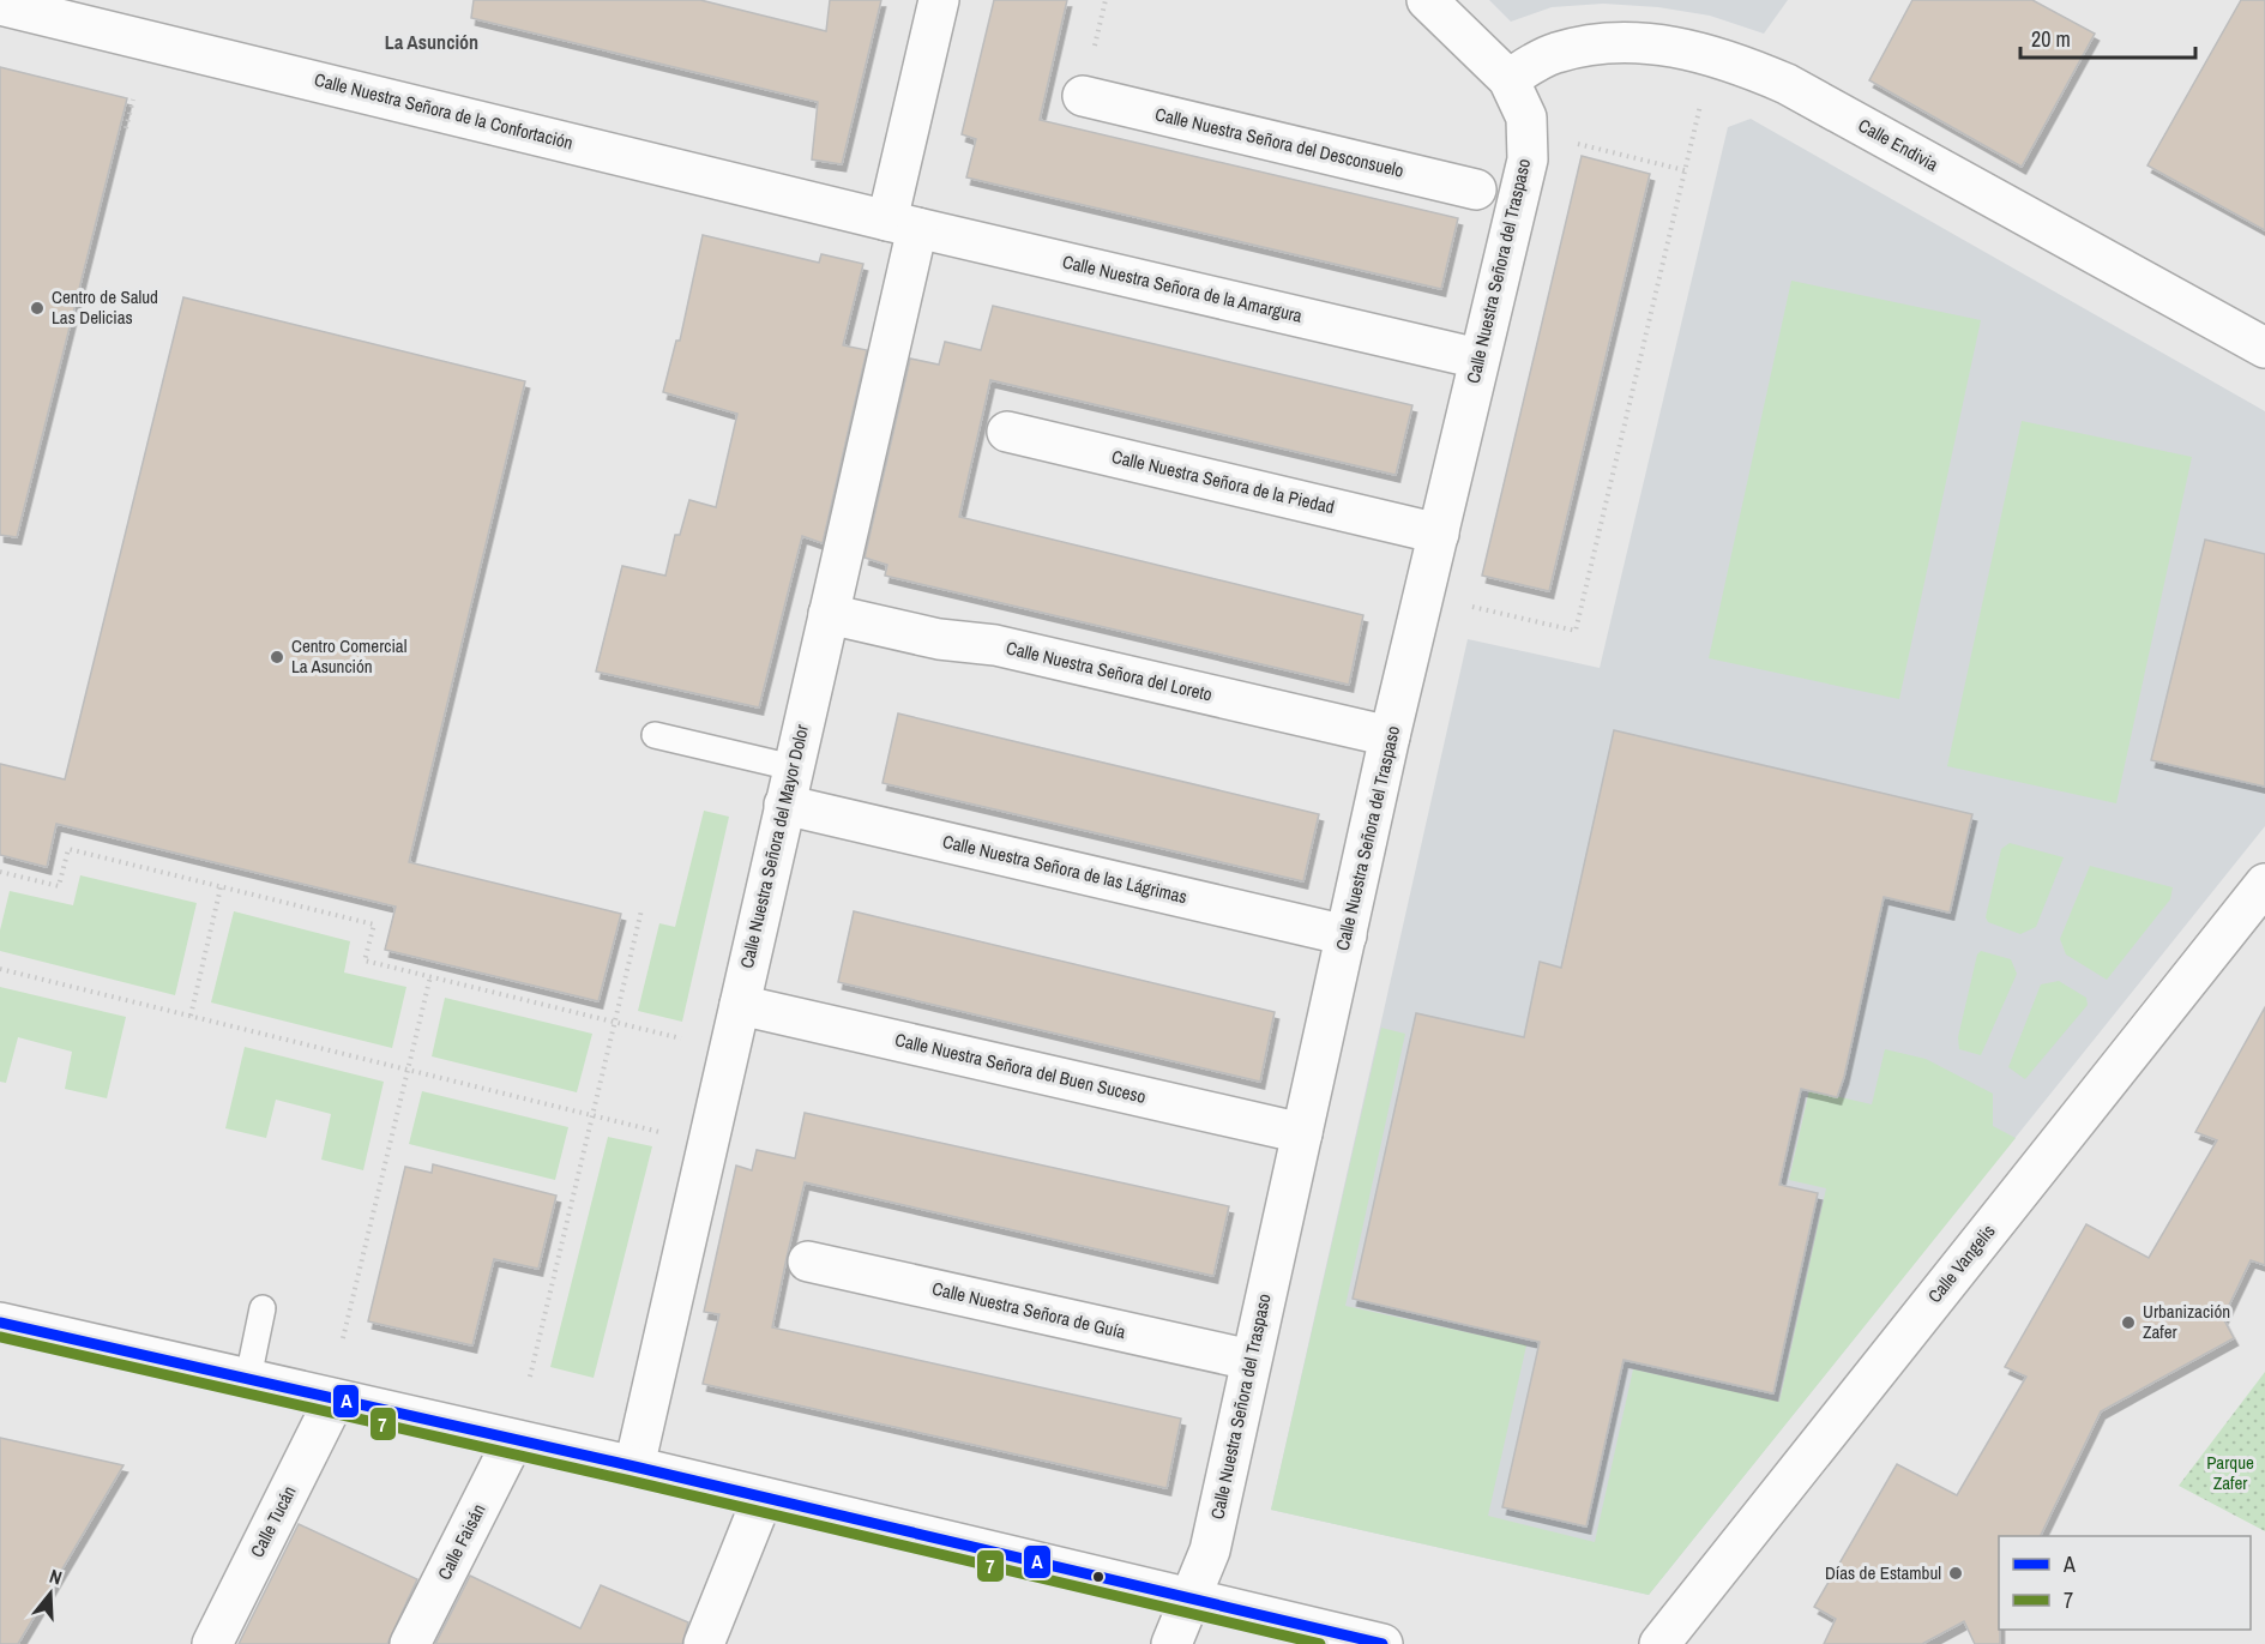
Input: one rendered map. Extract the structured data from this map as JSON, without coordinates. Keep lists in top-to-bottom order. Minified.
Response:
{"streets":{"street":["Calle Nuestra Señora de la Confortación","Calle Nuestra Señora del Desconsuelo","Calle Endivia","Calle Nuestra Señora del Traspaso","Calle Nuestra Señora de la Amargura","Calle Nuestra Señora de la Piedad","Calle Nuestra Señora del Loreto","Calle Nuestra Señora del Mayor Dolor","Calle Nuestra Señora de las Lágrimas","Calle Nuestra Señora del Buen Suceso","Calle Vangelis","Calle Nuestra Señora de Guía","Calle Tucán","Calle Faisán"]},"crossings":[["Calle Nuestra Señora de la Confortación","Calle Nuestra Señora de la Amargura"],["Calle Nuestra Señora de la Confortación","Calle Nuestra Señora del Mayor Dolor"],["Calle Endivia","Calle Nuestra Señora del Traspaso"],["Calle Nuestra Señora del Traspaso","Calle Nuestra Señora de la Amargura"],["Calle Nuestra Señora del Traspaso","Calle Nuestra Señora de la Piedad"],["Calle Nuestra Señora del Traspaso","Calle Nuestra Señora del Loreto"],["Calle Nuestra Señora del Traspaso","Calle Nuestra Señora de las Lágrimas"],["Calle Nuestra Señora del Traspaso","Calle Nuestra Señora del Buen Suceso"],["Calle Nuestra Señora del Traspaso","Calle Nuestra Señora de Guía"],["Calle Nuestra Señora de la Amargura","Calle Nuestra Señora del Mayor Dolor"],["Calle Nuestra Señora del Loreto","Calle Nuestra Señora del Mayor Dolor"],["Calle Nuestra Señora del Mayor Dolor","Calle Nuestra Señora de las Lágrimas"],["Calle Nuestra Señora del Mayor Dolor","Calle Nuestra Señora del Buen Suceso"]],"districts":["La Asunción"],"parks":["Parque Zafer"],"places":["Centro de Salud Las Delicias","Centro Comercial La Asunción","Urbanización Zafer","Días de Estambul"],"lines":["transit line A","transit line 7"],"legend":["A","7"],"scale_bar":"20 m","north":"top"}
